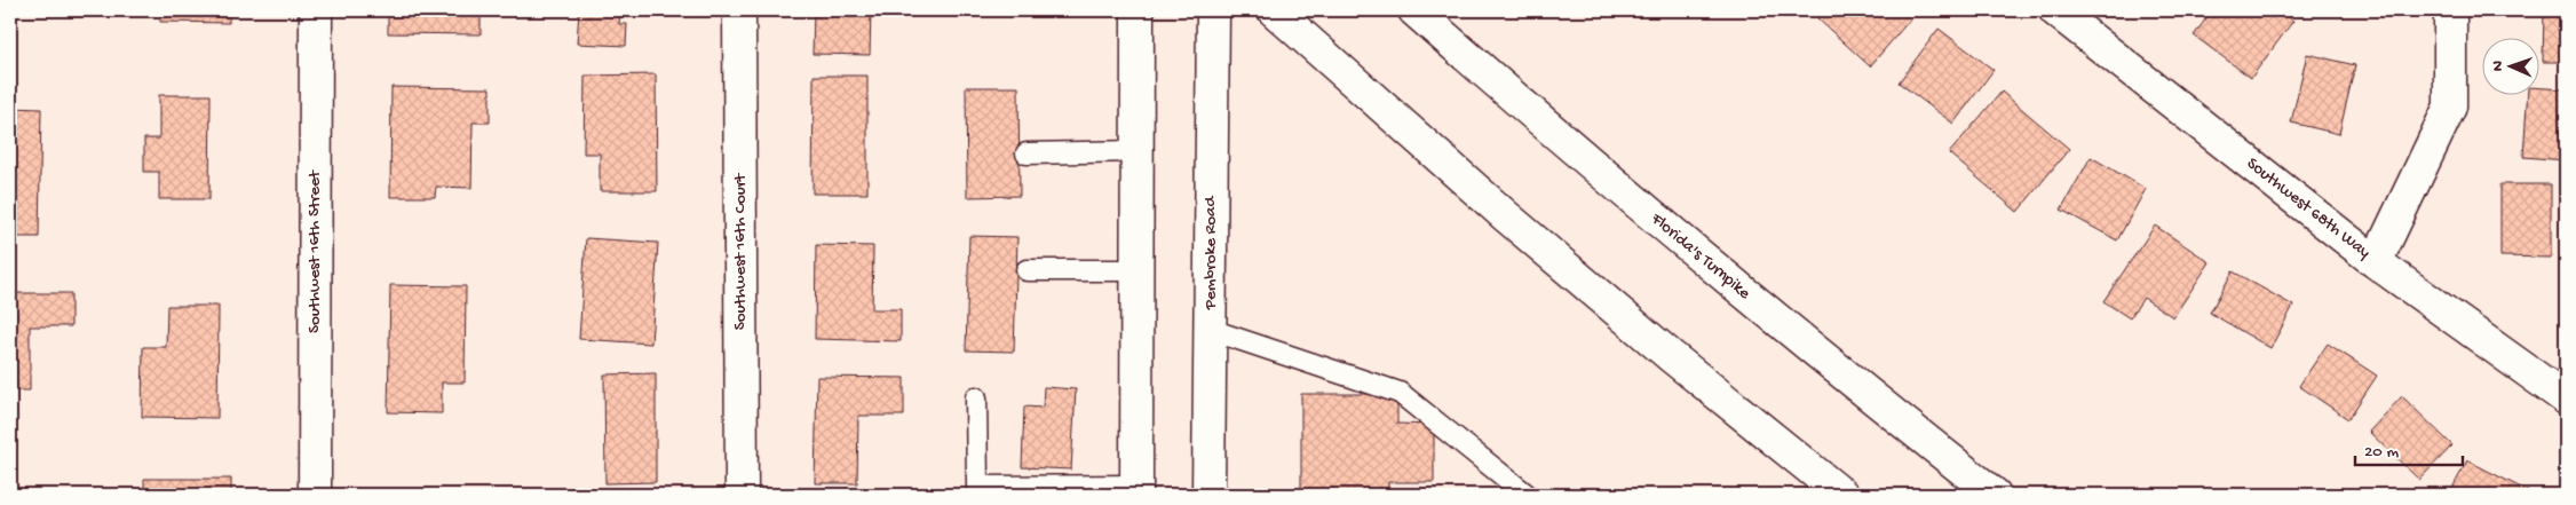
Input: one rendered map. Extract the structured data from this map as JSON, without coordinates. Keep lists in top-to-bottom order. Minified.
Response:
{"streets":{"main road":["Southwest 68th Way","Southwest 16th Street","Southwest 16th Court","Pembroke Road","Florida's Turnpike"]},"scale_bar":"20 m","north":"left"}
